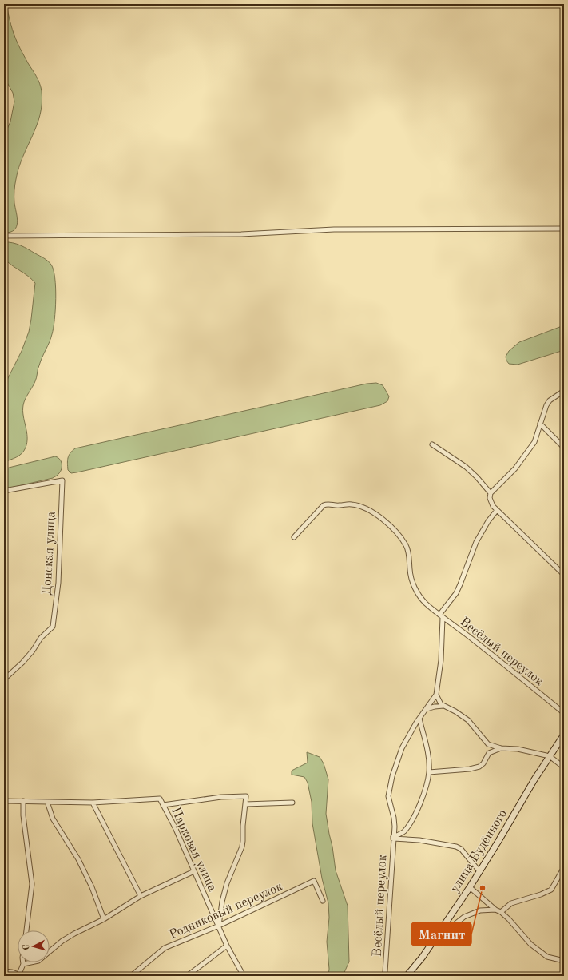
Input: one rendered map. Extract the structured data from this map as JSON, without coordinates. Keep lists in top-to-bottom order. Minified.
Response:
{"streets":{"main road":["улица Будённого"],"street":["Донская улица","Весёлый переулок","Парковая улица","Родниковый переулок"]},"crossings":[["Парковая улица","Родниковый переулок"]],"places":["Магнит"],"north":"left"}
